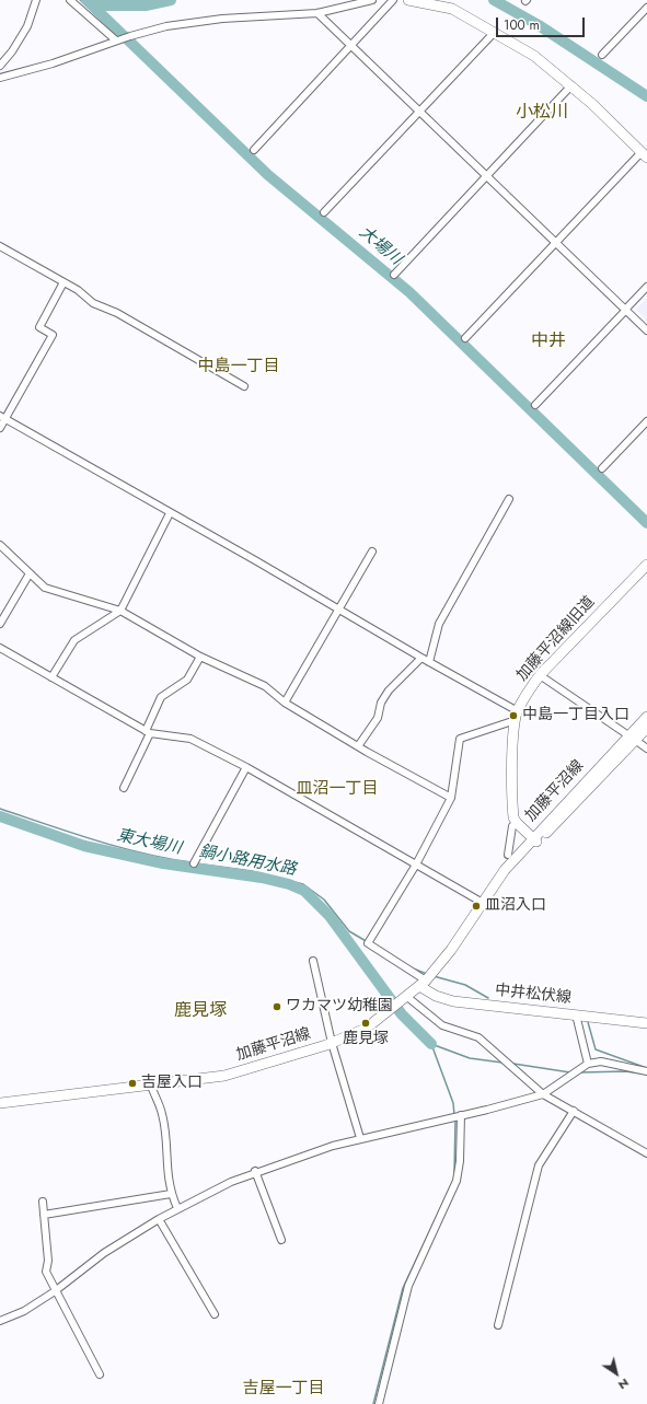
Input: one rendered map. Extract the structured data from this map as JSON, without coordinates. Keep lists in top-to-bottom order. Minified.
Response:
{"streets":{"main road":["加藤平沼線旧道","加藤平沼線","中井松伏線"]},"crossings":[["加藤平沼線","中井松伏線"]],"districts":["小松川","中井","中島一丁目","皿沼一丁目","鹿見塚","吉屋一丁目"],"water":["大場川","東大場川","鍋小路用水路"],"places":["中島一丁目入口","皿沼入口","ワカマツ幼稚園","鹿見塚","吉屋入口"],"scale_bar":"100 m","north":"bottom right"}
